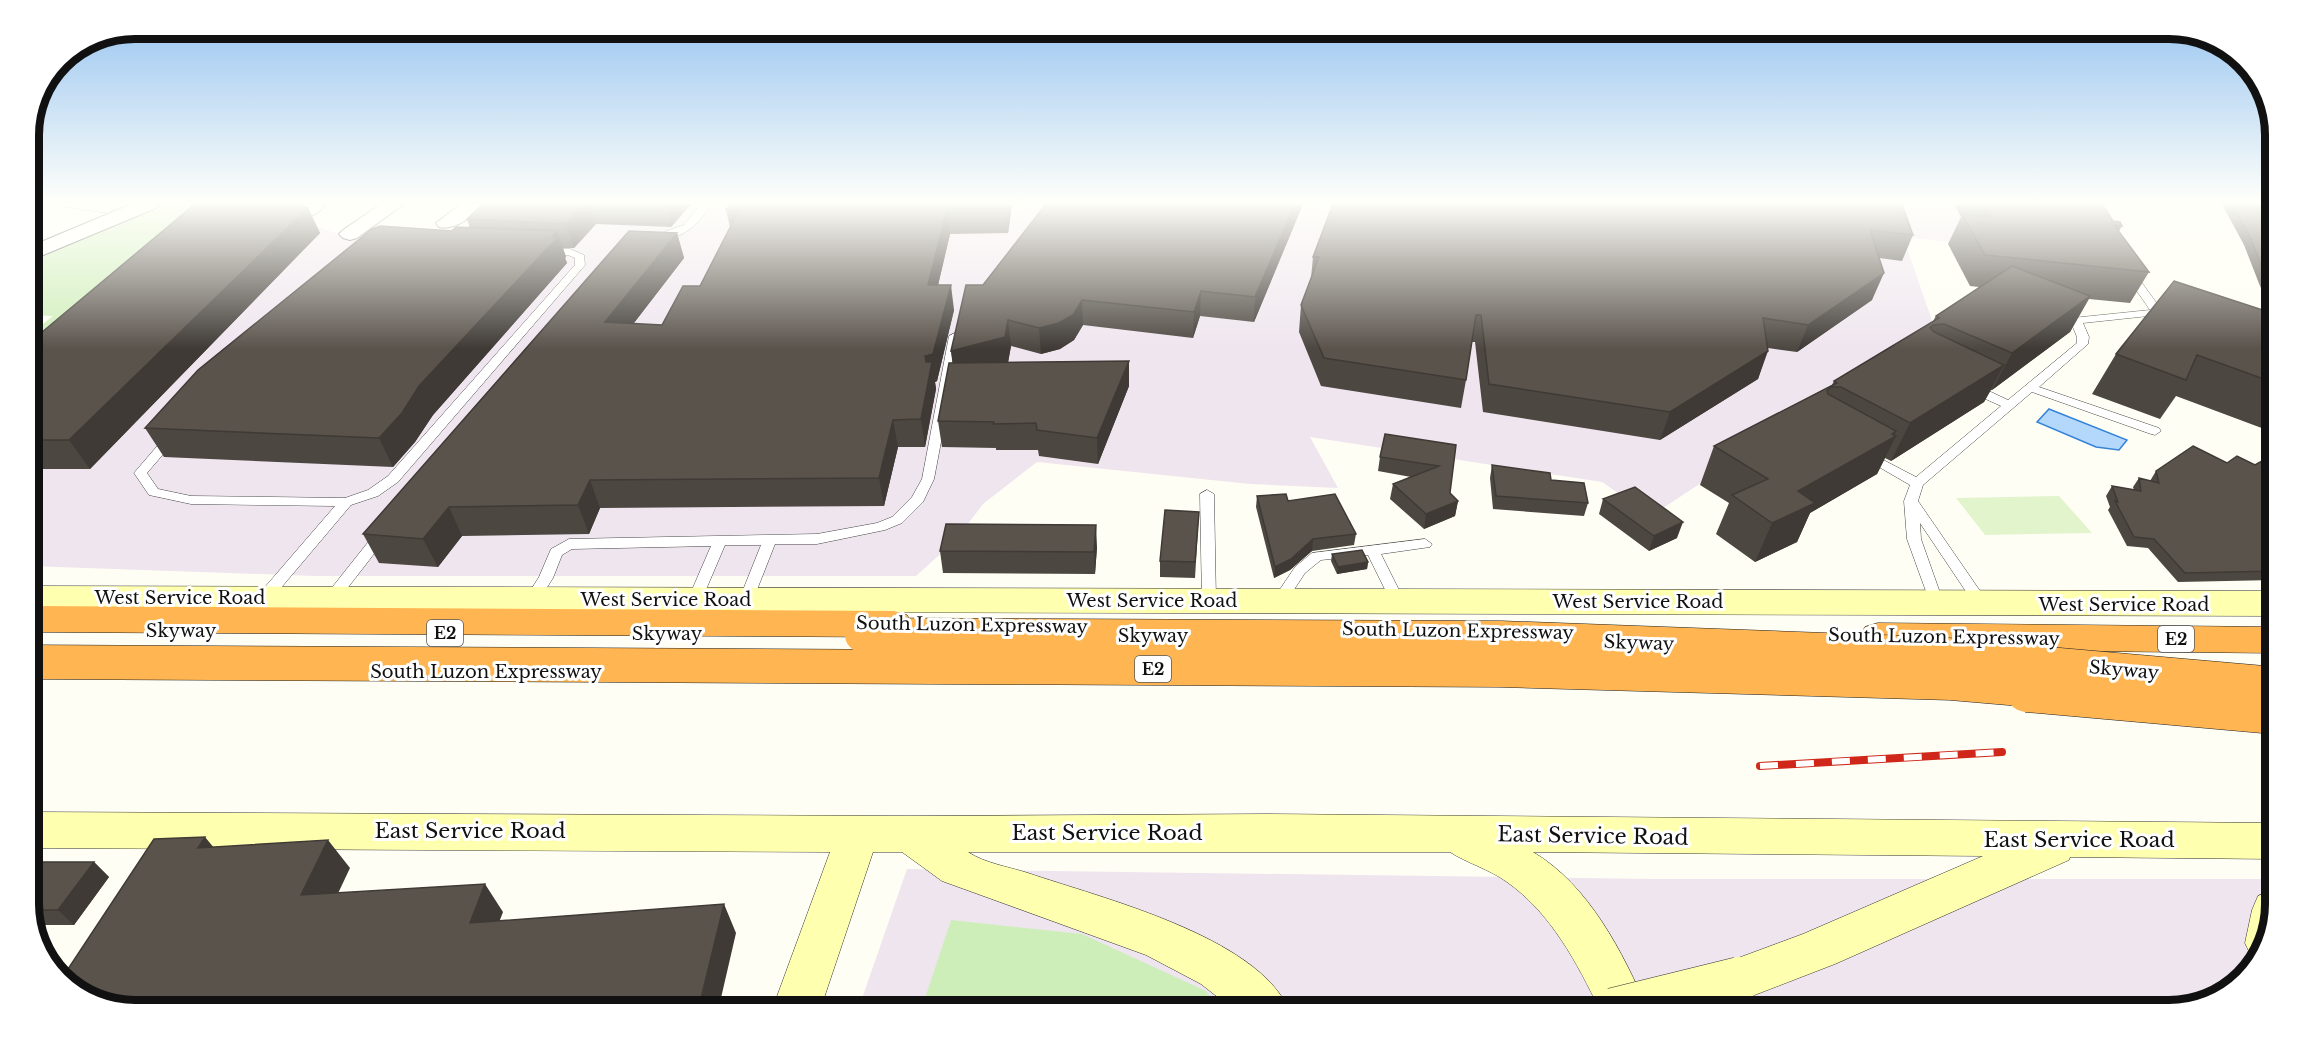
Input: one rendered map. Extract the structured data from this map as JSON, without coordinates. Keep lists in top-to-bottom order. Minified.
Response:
{"streets":{"highway":["South Luzon Expressway","Skyway","E2"],"main road":["West Service Road","East Service Road"]}}
